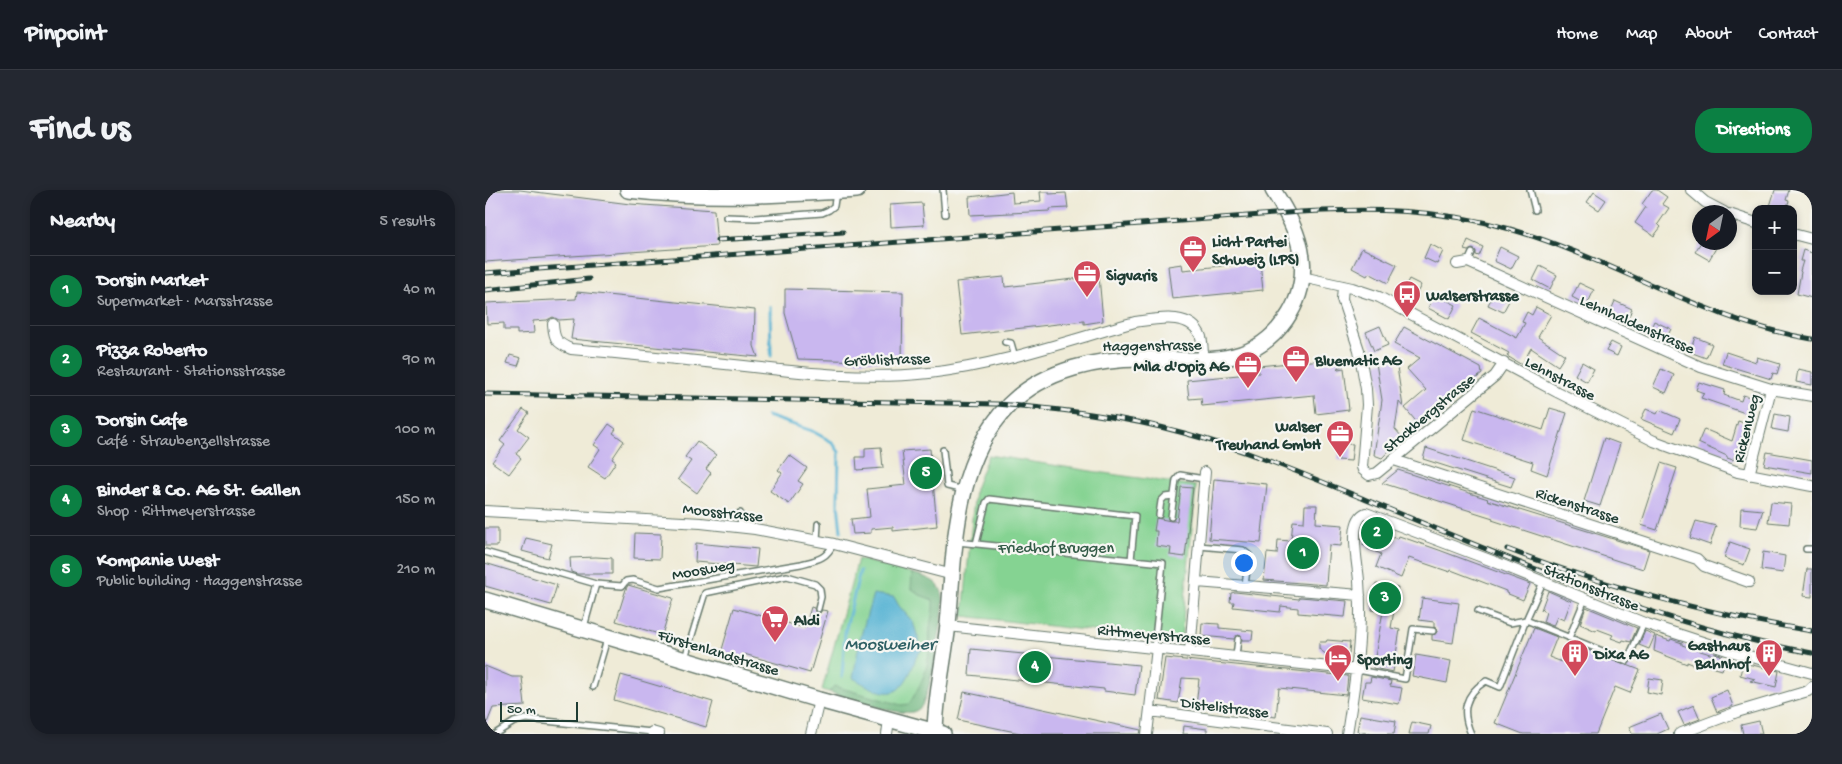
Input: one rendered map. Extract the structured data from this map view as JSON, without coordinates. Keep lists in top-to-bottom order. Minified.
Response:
{"streets":{"street":["Lehnhaldenstrasse","Haggenstrasse","Gröblistrasse","Lehnstrasse","Stockbergstrasse","Rickenweg","Rickenstrasse","Moosstrasse","Stationsstrasse","Rittmeyerstrasse","Fürstenlandstrasse","Distelistrasse"],"lane":["Moosweg"]},"crossings":[["Lehnhaldenstrasse","Rickenweg"],["Haggenstrasse","Gröblistrasse"],["Haggenstrasse","Lehnstrasse"],["Haggenstrasse","Moosstrasse"],["Haggenstrasse","Rittmeyerstrasse"],["Haggenstrasse","Fürstenlandstrasse"],["Lehnstrasse","Stockbergstrasse"],["Lehnstrasse","Rickenweg"],["Stockbergstrasse","Rickenstrasse"],["Moosstrasse","Moosweg"]],"water":["Moosweiher"],"parks":["Friedhof Bruggen"],"places":{"office":["Licht Partei Schweiz (LPS)","Sigvaris","Bluematic AG","Mila d'Opiz AG","Walser Treuhand GmbH"],"bus stop":["Walserstrasse"],"supermarket":["Aldi"],"building":["Dixa AG","Gasthaus Bahnhof"],"hotel":["Sporting"]},"scale_bar":"50 m","north":"bottom left","page":{"header":"Pinpoint","nav":["Home","Map","About","Contact"],"buttons":"Directions","title":"Find us","heading":["Nearby","5 results"],"map_buttons":["+","−"],"list":[{"mark":"1","name":"Dorsin Market","note":"Supermarket · Marsstrasse","value":"40 m"},{"mark":"2","name":"Pizza Roberto","note":"Restaurant · Stationsstrasse","value":"90 m"},{"mark":"3","name":"Dorsin Cafe","note":"Café · Straubenzellstrasse","value":"100 m"},{"mark":"4","name":"Binder & Co. AG St. Gallen","note":"Shop · Rittmeyerstrasse","value":"150 m"},{"mark":"5","name":"Kompanie West","note":"Public building · Haggenstrasse","value":"210 m"}],"pins":["5","2","1","3","4"],"scale":"50 m"}}
